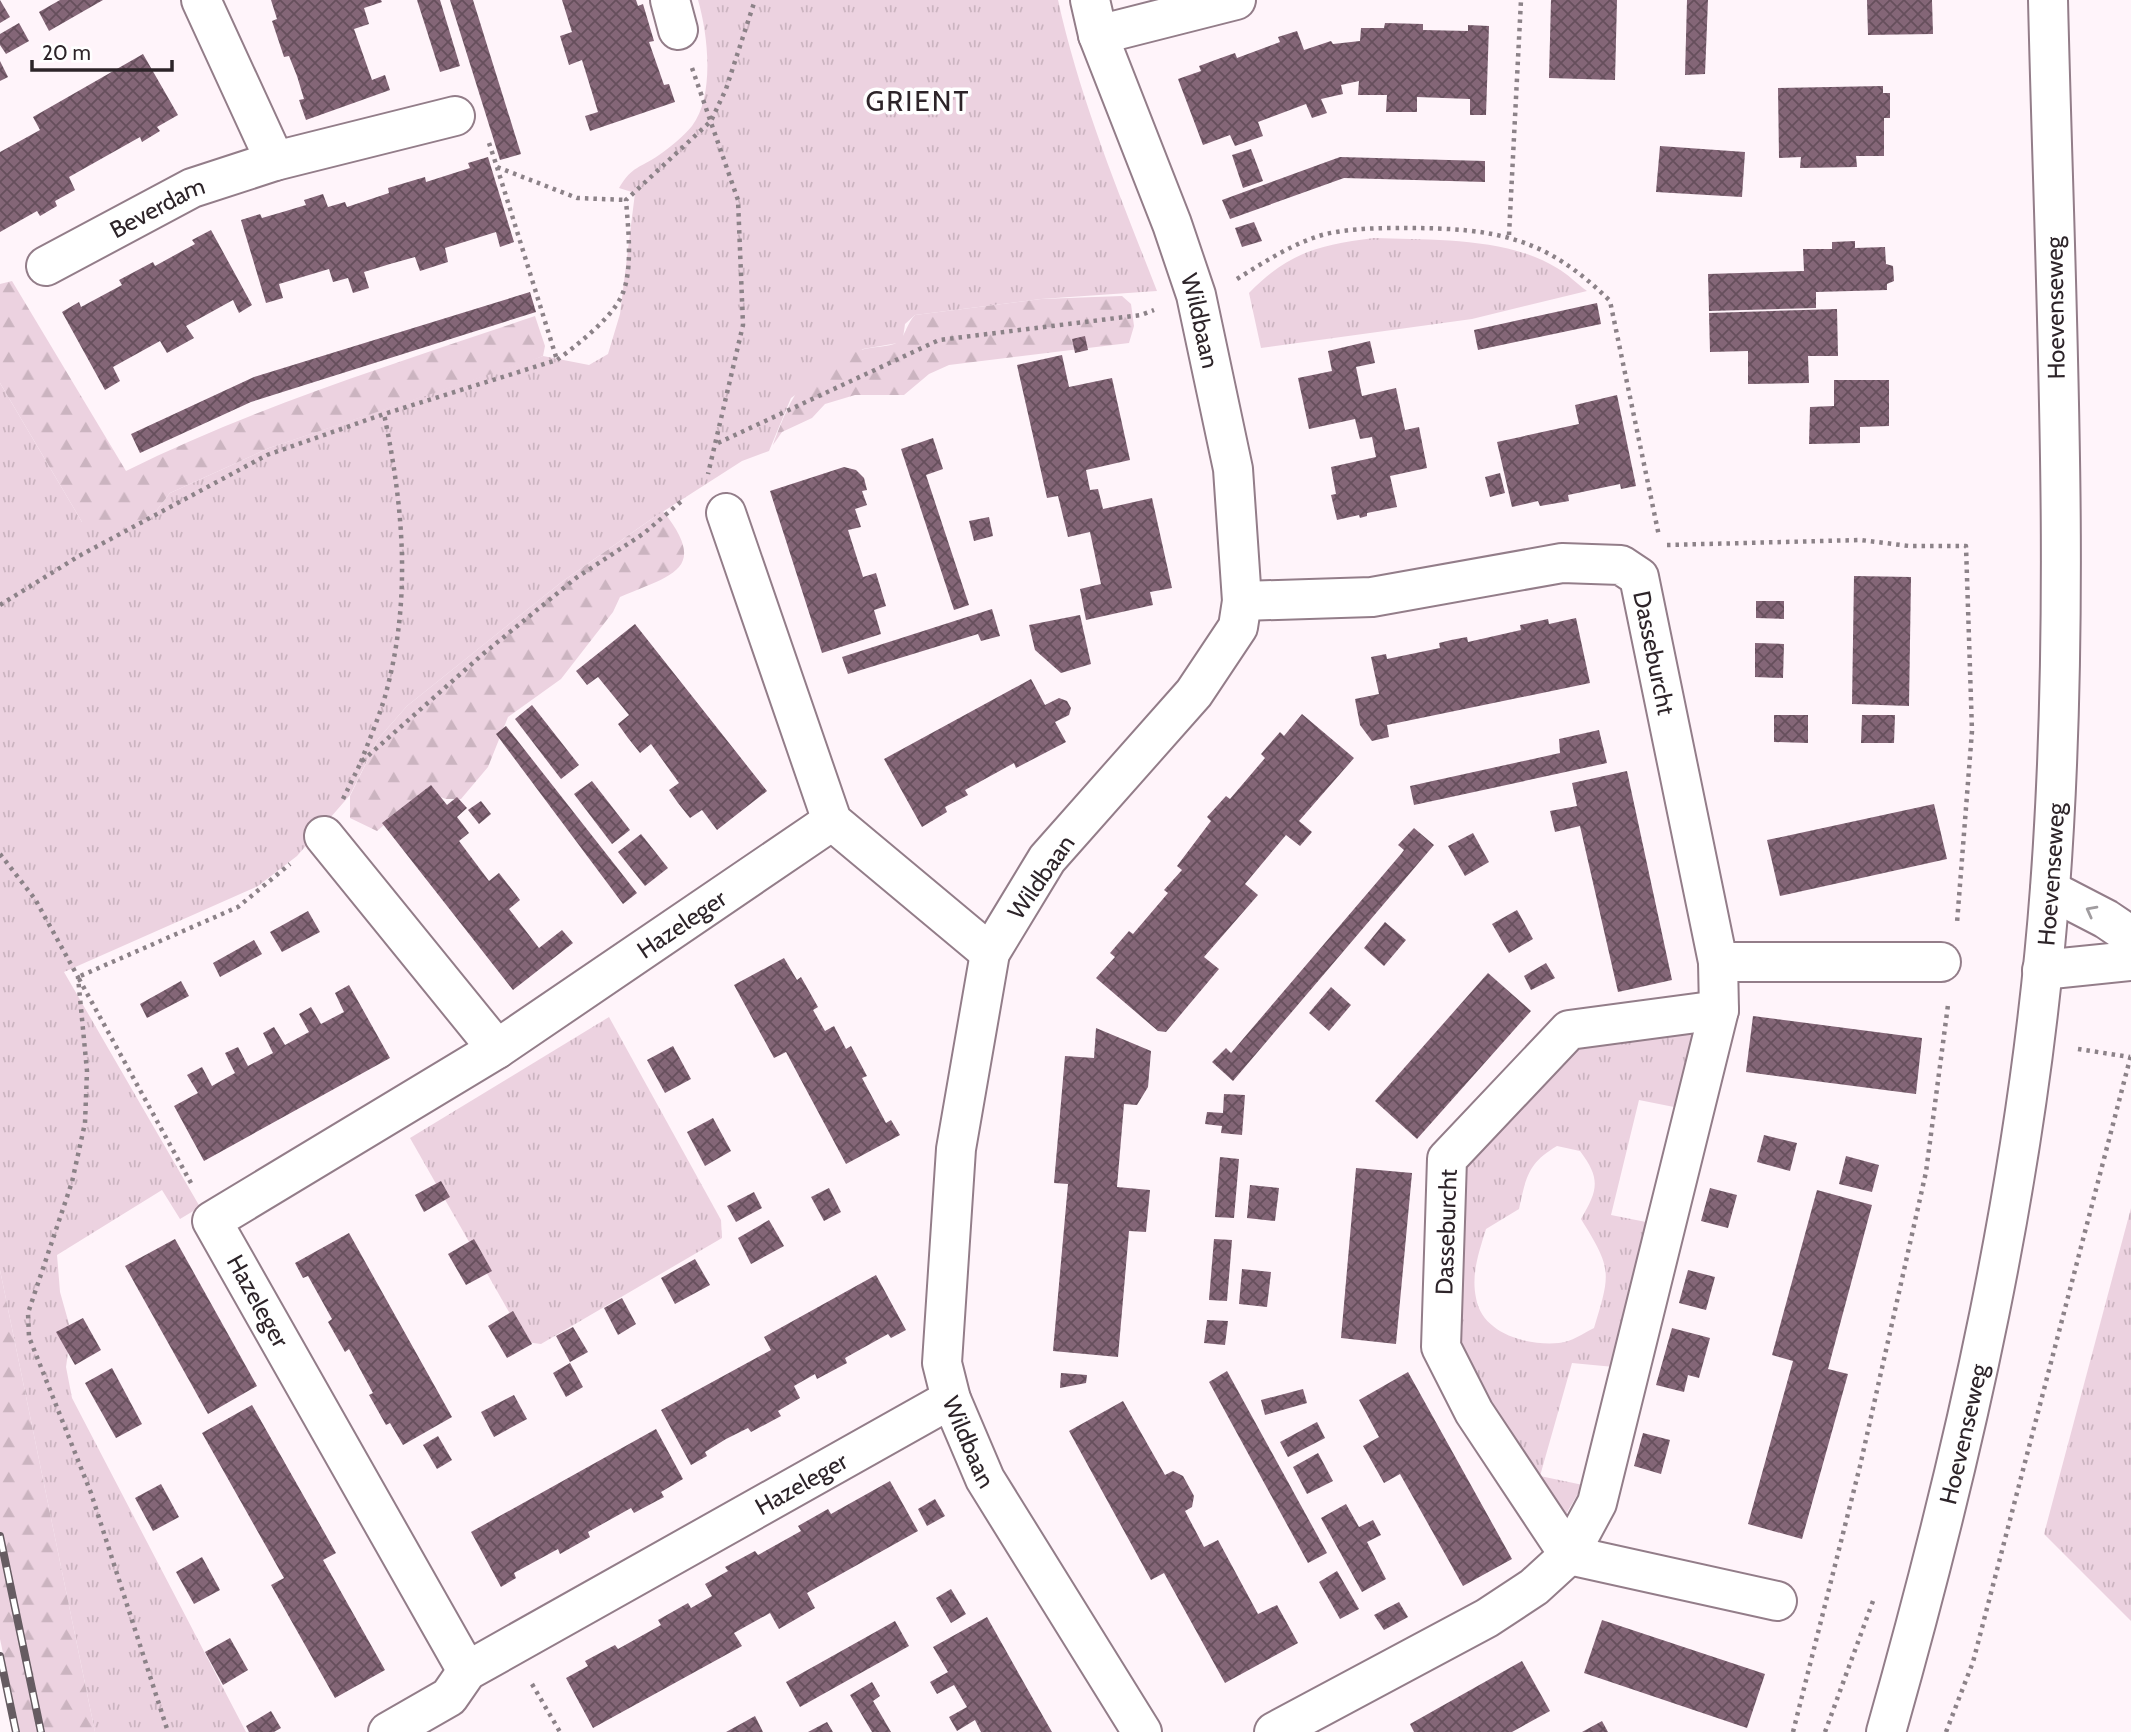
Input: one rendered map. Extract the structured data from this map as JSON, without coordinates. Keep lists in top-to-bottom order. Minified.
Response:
{"streets":{"street":["Beverdam","Hoevenseweg","Wildbaan","Dasseburcht","Hazeleger"]},"crossings":[["Wildbaan","Dasseburcht"],["Wildbaan","Hazeleger"]],"districts":["GRIENT"],"scale_bar":"20 m"}
